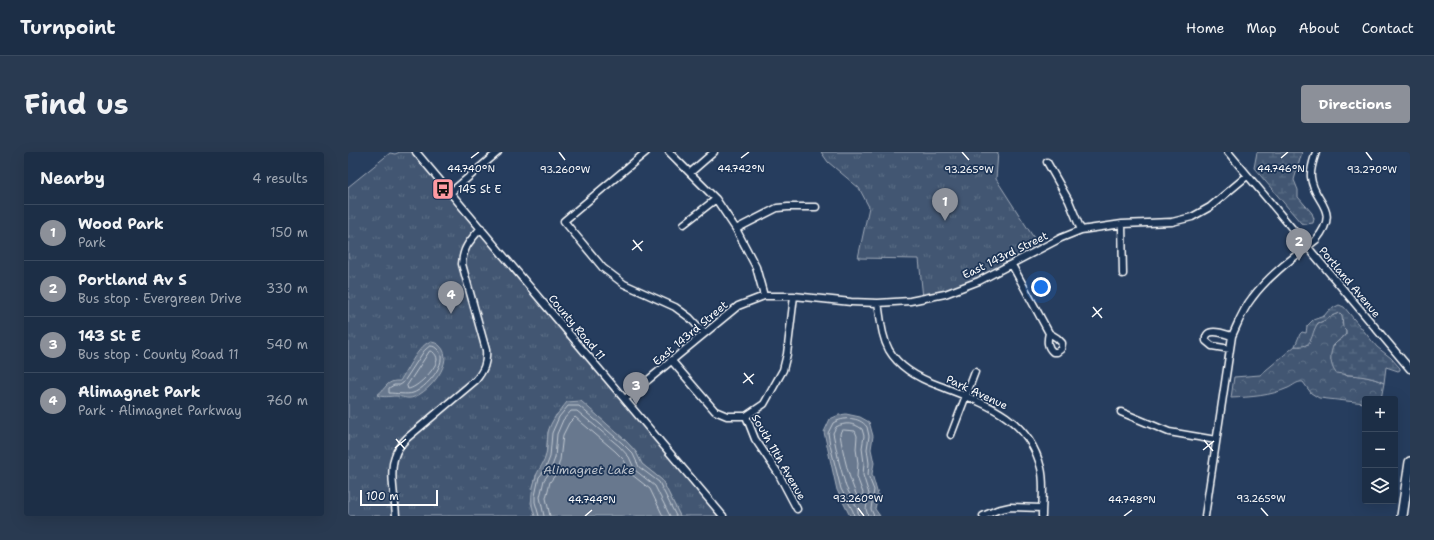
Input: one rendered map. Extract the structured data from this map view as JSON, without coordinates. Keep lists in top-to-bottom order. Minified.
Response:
{"streets":{"street":["East 143rd Street","Portland Avenue","County Road 11","Park Avenue","South 11th Avenue"]},"crossings":[["East 143rd Street","Portland Avenue"],["East 143rd Street","County Road 11"],["East 143rd Street","Park Avenue"],["East 143rd Street","South 11th Avenue"]],"water":["Alimagnet Lake"],"places":{"bus stop":["145 St E"]},"scale_bar":"100 m","page":{"header":"Turnpoint","nav":["Home","Map","About","Contact"],"title":"Find us","buttons":"Directions","heading":["Nearby","4 results"],"pins":["1","2","4","3"],"list":[{"mark":"1","name":"Wood Park","note":"Park","value":"150 m"},{"mark":"2","name":"Portland Av S","note":"Bus stop · Evergreen Drive","value":"330 m"},{"mark":"3","name":"143 St E","note":"Bus stop · County Road 11","value":"540 m"},{"mark":"4","name":"Alimagnet Park","note":"Park · Alimagnet Parkway","value":"760 m"}],"map_buttons":["+","−"],"scale":"100 m"},"coordinates":["44.740°N","44.742°N","44.746°N","93.260°W","93.265°W","93.270°W","44.744°N","44.748°N"]}
